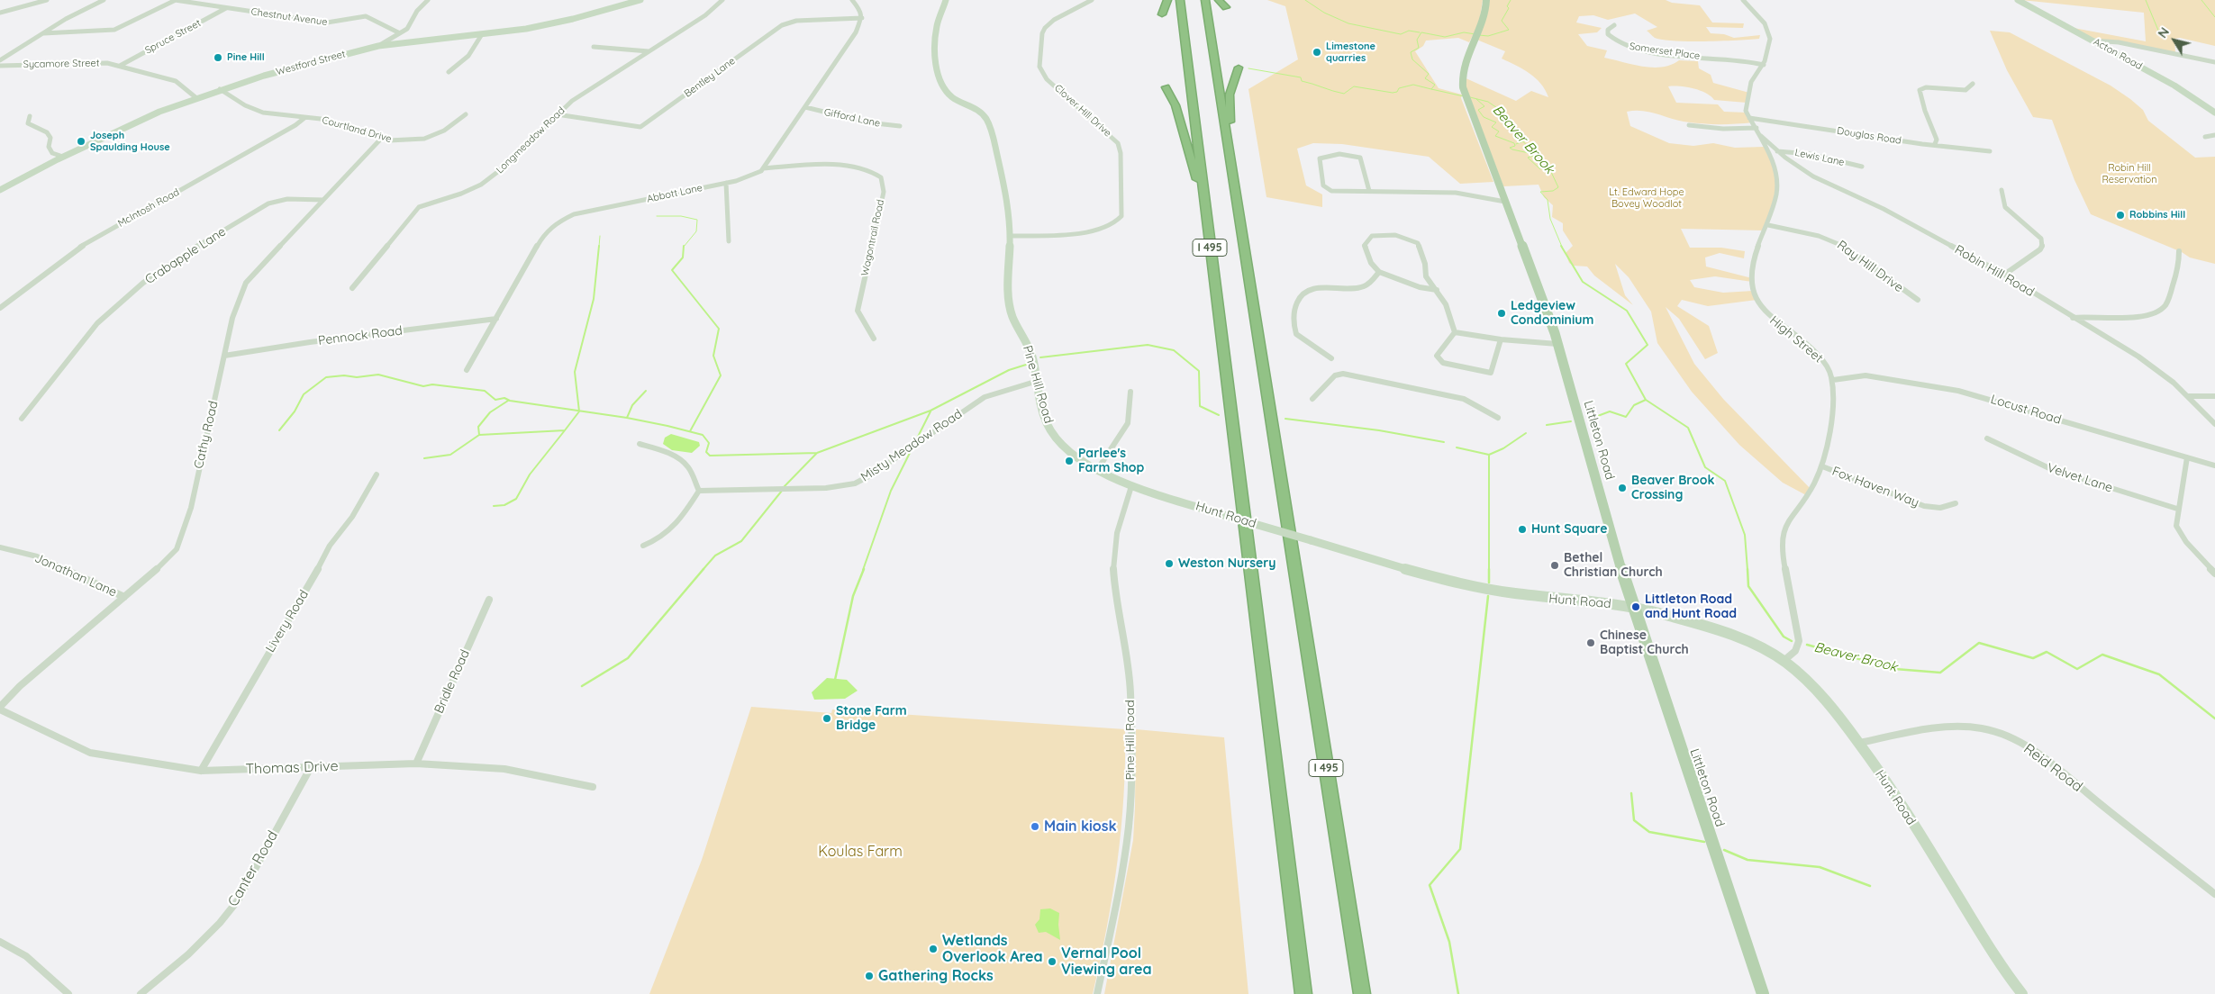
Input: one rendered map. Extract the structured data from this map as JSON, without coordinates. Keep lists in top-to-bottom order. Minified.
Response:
{"streets":{"highway":["I 495"],"main road":["Littleton Road"],"street":["Chestnut Avenue","Spruce Street","Somerset Place","Acton Road","Westford Street","Sycamore Street","Bentley Lane","Clover Hill Drive","Gifford Lane","Courtland Drive","Douglas Road","Longmeadow Road","Lewis Lane","Abbott Lane","McIntosh Road","Wagontrail Road","Crabapple Lane","Ray Hill Drive","Robin Hill Road","Pennock Road","High Street","Pine Hill Road","Locust Road","Cathy Road","Misty Meadow Road","Velvet Lane","Fox Haven Way","Hunt Road","Jonathan Lane","Livery Road","Bridle Road","Thomas Drive","Reid Road","Canter Road"]},"crossings":[["Chestnut Avenue","Spruce Street"],["Spruce Street","Sycamore Street"],["Westford Street","Sycamore Street"],["Westford Street","Courtland Drive"],["Bentley Lane","Longmeadow Road"],["Bentley Lane","Abbott Lane"],["Clover Hill Drive","Pine Hill Road"],["Gifford Lane","Abbott Lane"],["Courtland Drive","McIntosh Road"],["Courtland Drive","Cathy Road"],["Douglas Road","High Street"],["Lewis Lane","Robin Hill Road"],["Abbott Lane","Wagontrail Road"],["Abbott Lane","Pennock Road"],["Crabapple Lane","Cathy Road"],["Ray Hill Drive","High Street"],["Robin Hill Road","High Street"],["Pennock Road","Cathy Road"],["High Street","Locust Road"],["Pine Hill Road","Misty Meadow Road"],["Pine Hill Road","Hunt Road"],["Cathy Road","Jonathan Lane"],["Cathy Road","Thomas Drive"],["Littleton Road","Hunt Road"],["Hunt Road","Reid Road"],["Livery Road","Thomas Drive"],["Bridle Road","Thomas Drive"],["Thomas Drive","Canter Road"]],"water":["Beaver Brook"],"parks":["Robin Hill Reservation","Lt. Edward Hope Bovey Woodlot","Koulas Farm"],"places":["Limestone quarries","Pine Hill","Joseph Spaulding House","Robbins Hill","Ledgeview Condominium","Parlee's Farm Shop","Beaver Brook Crossing","Hunt Square","Weston Nursery","Bethel Christian Church","Littleton Road and Hunt Road","Chinese Baptist Church","Stone Farm Bridge","Main kiosk","Wetlands Overlook Area","Vernal Pool Viewing area","Gathering Rocks"],"north":"top left"}
